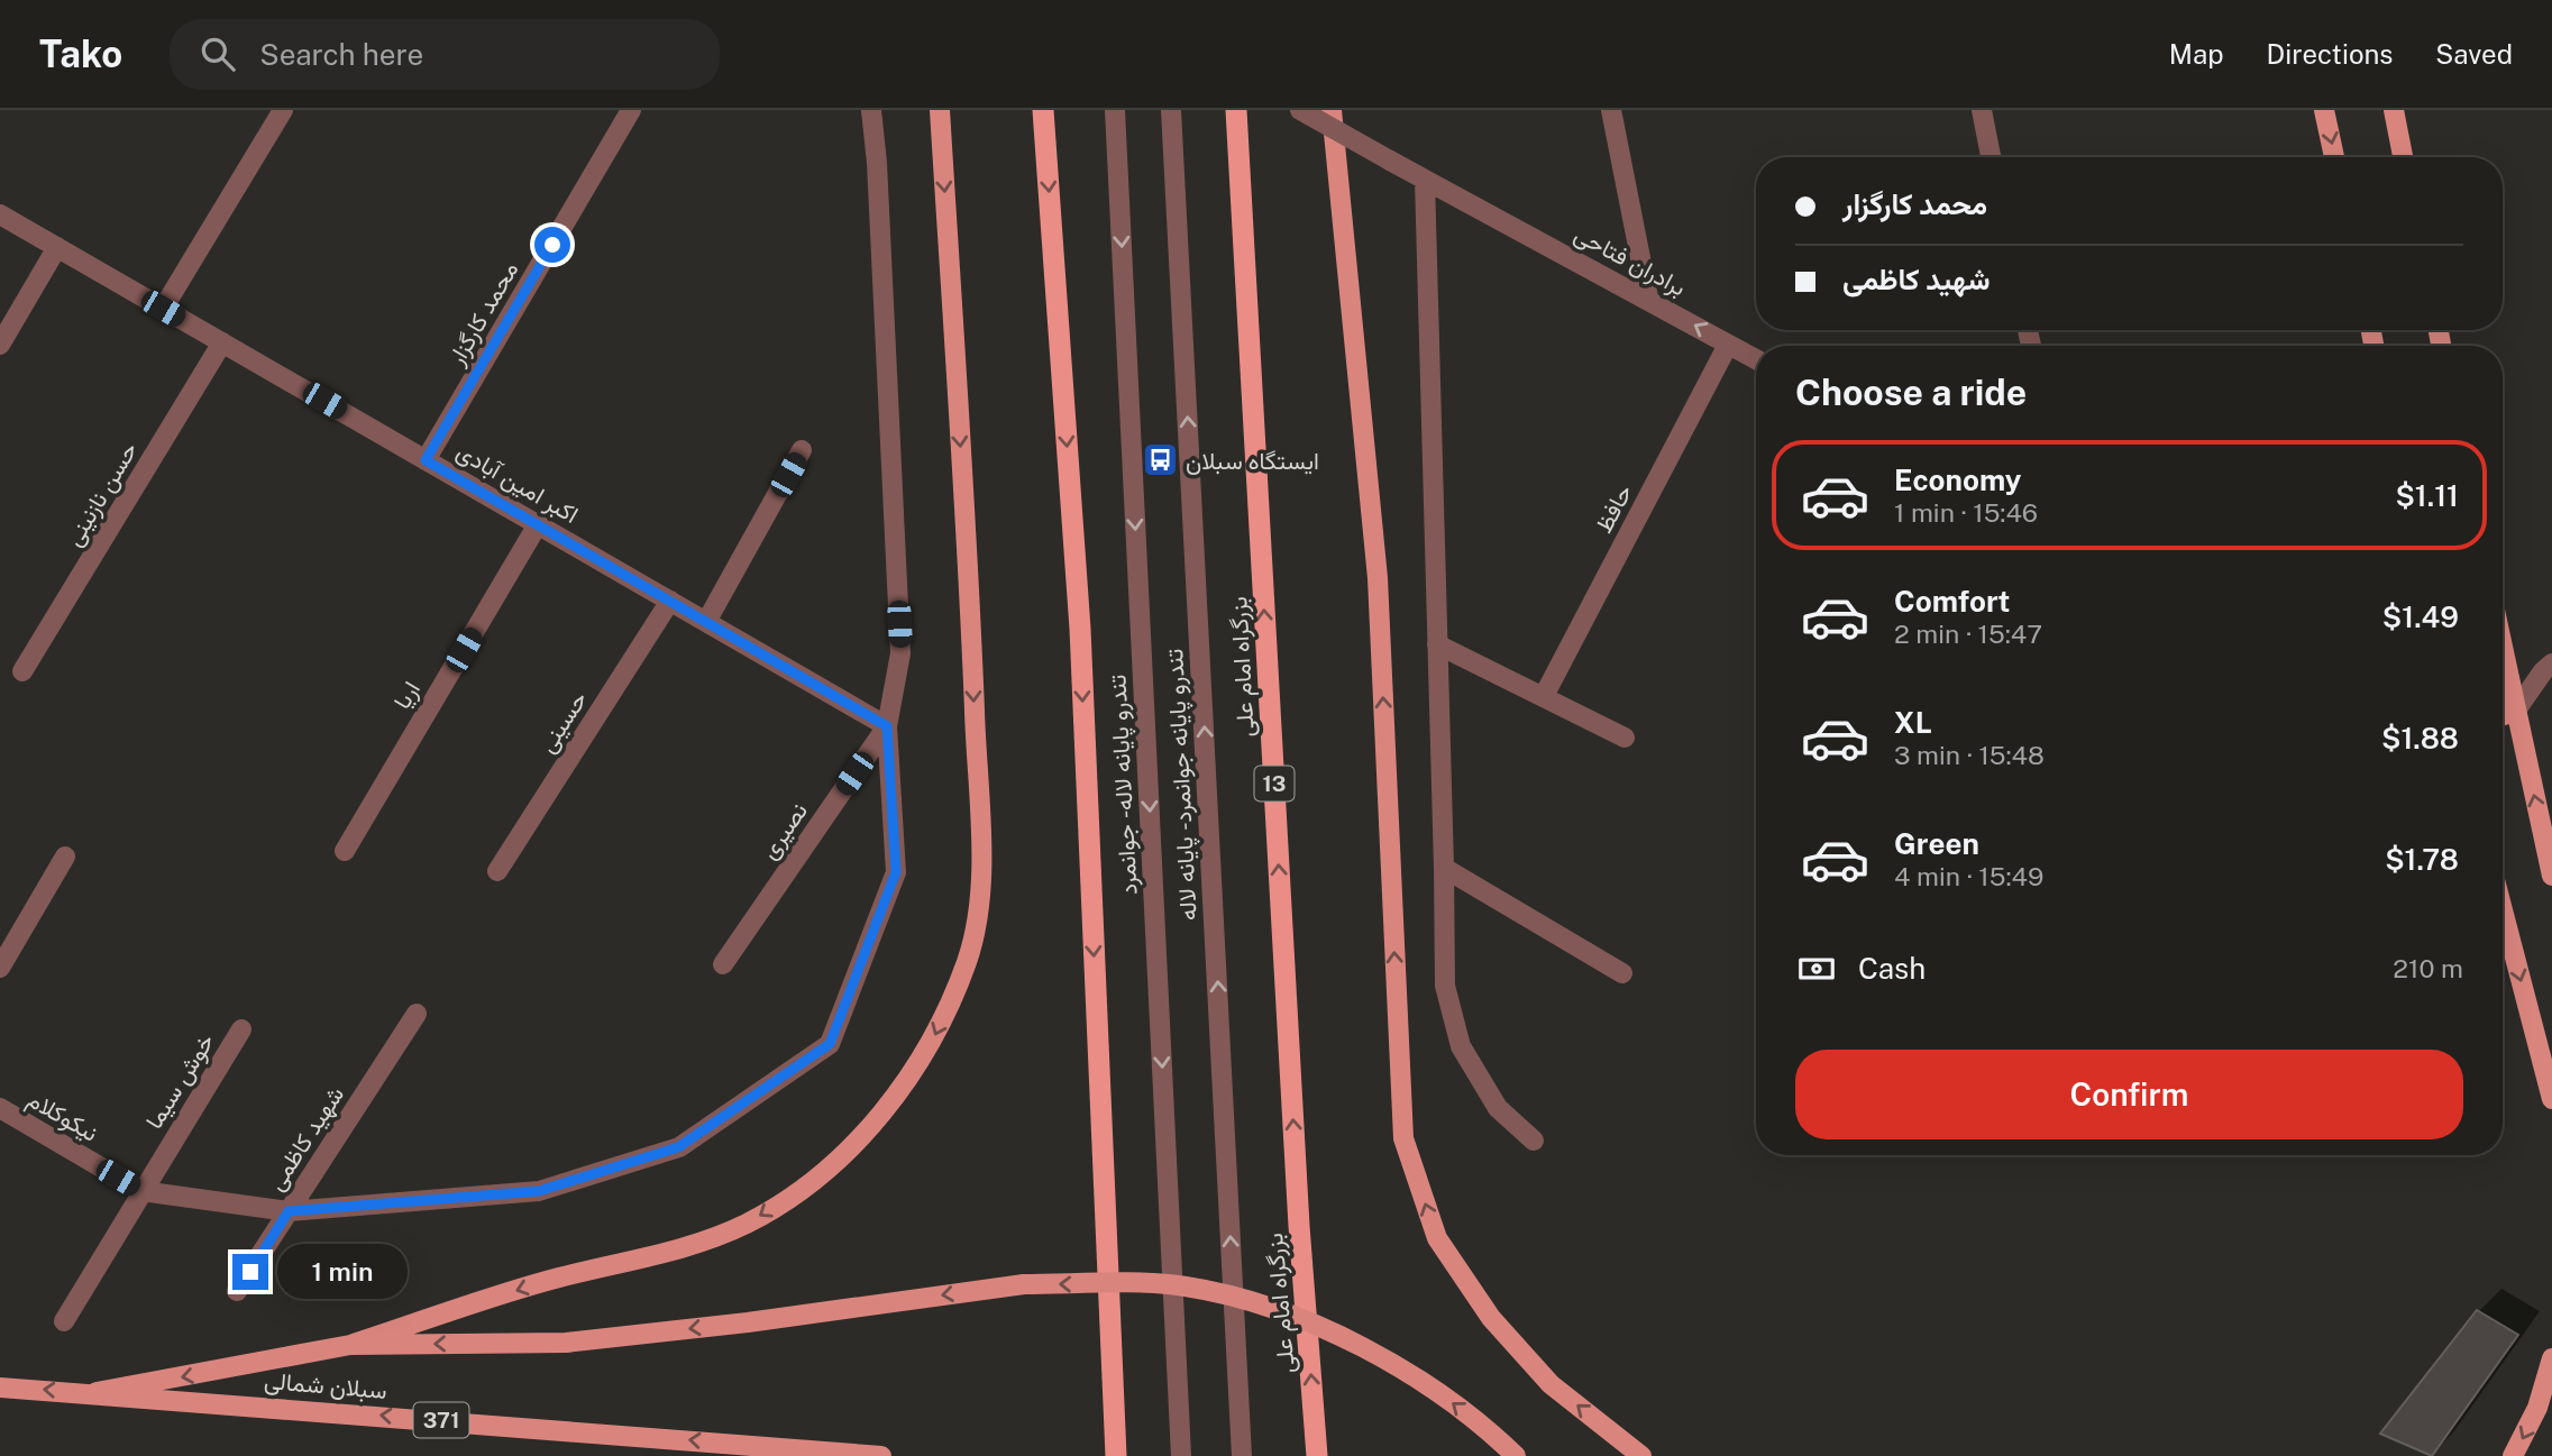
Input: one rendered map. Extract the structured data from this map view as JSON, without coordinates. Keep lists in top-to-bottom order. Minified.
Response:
{"streets":{"highway":["بزرگراه امام علی","13"],"main road":["سبلان شمالی","371"],"street":["برادران فتاحی","محمد کارگزار","اکبر امین آبادی","حسن نازنینی","حافظ","اریا","حسینی","تندرو پایانه لاله - جوانمرد","تندرو پایانه جوانمرد - پایانه لاله","نصیری","خوش سیما","نیکوکلام","شهید کاظمی"]},"crossings":[["برادران فتاحی","حافظ"],["محمد کارگزار","اکبر امین آبادی"],["اکبر امین آبادی","حسن نازنینی"],["اکبر امین آبادی","اریا"],["اکبر امین آبادی","حسینی"],["اکبر امین آبادی","نصیری"],["خوش سیما","نیکوکلام"]],"one_way":["تندرو پایانه لاله - جوانمرد","تندرو پایانه جوانمرد - پایانه لاله"],"places":{"bus stop":["ایستگاه سبلان"]},"page":{"header":"Tako","search":"Search here","nav":["Map","Directions","Saved"],"banner":["محمد کارگزار","شهید کاظمی"],"heading":"Choose a ride","list":[{"name":"Economy","note":"1 min · 15:46","value":"$1.11"},{"name":"Comfort","note":"2 min · 15:47","value":"$1.49"},{"name":"XL","note":"3 min · 15:48","value":"$1.88"},{"name":"Green","note":"4 min · 15:49","value":"$1.78"}],"pay":["Cash","210 m"],"buttons":"Confirm","bubble":"1 min"}}
